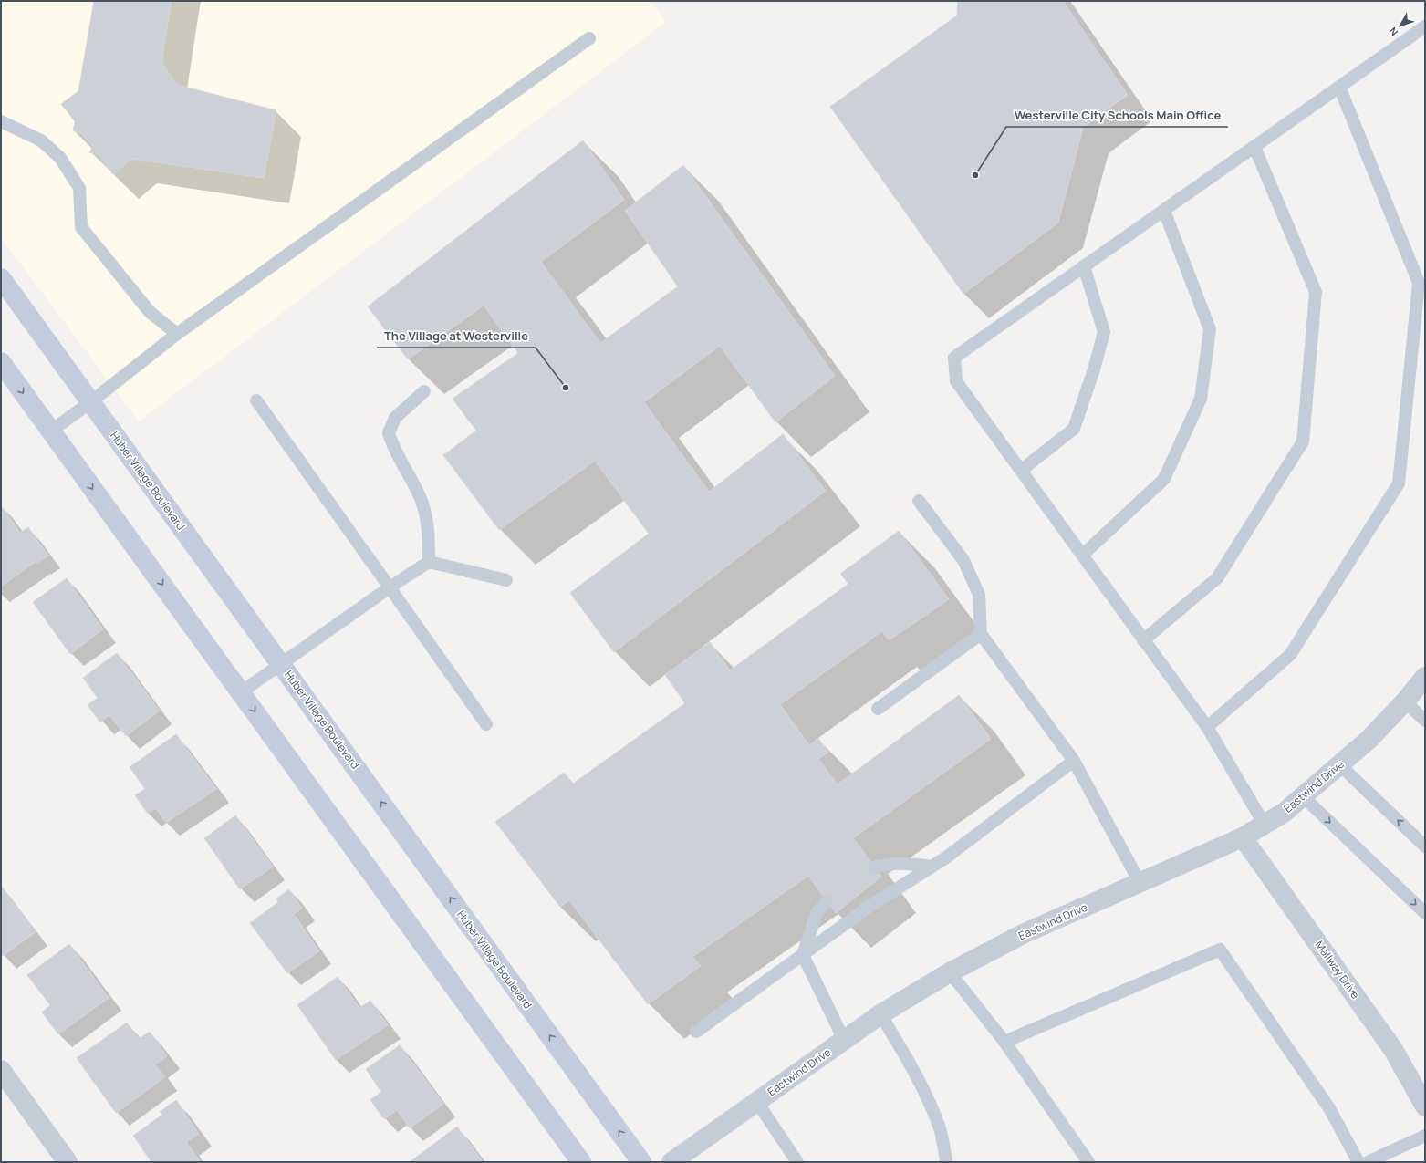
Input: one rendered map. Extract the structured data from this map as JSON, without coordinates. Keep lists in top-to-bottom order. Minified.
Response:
{"streets":{"street":["Huber Village Boulevard","Eastwind Drive","Mallway Drive"]},"crossings":[["Eastwind Drive","Mallway Drive"]],"places":["Westerville City Schools Main Office","The Village at Westerville"],"north":"bottom left"}
